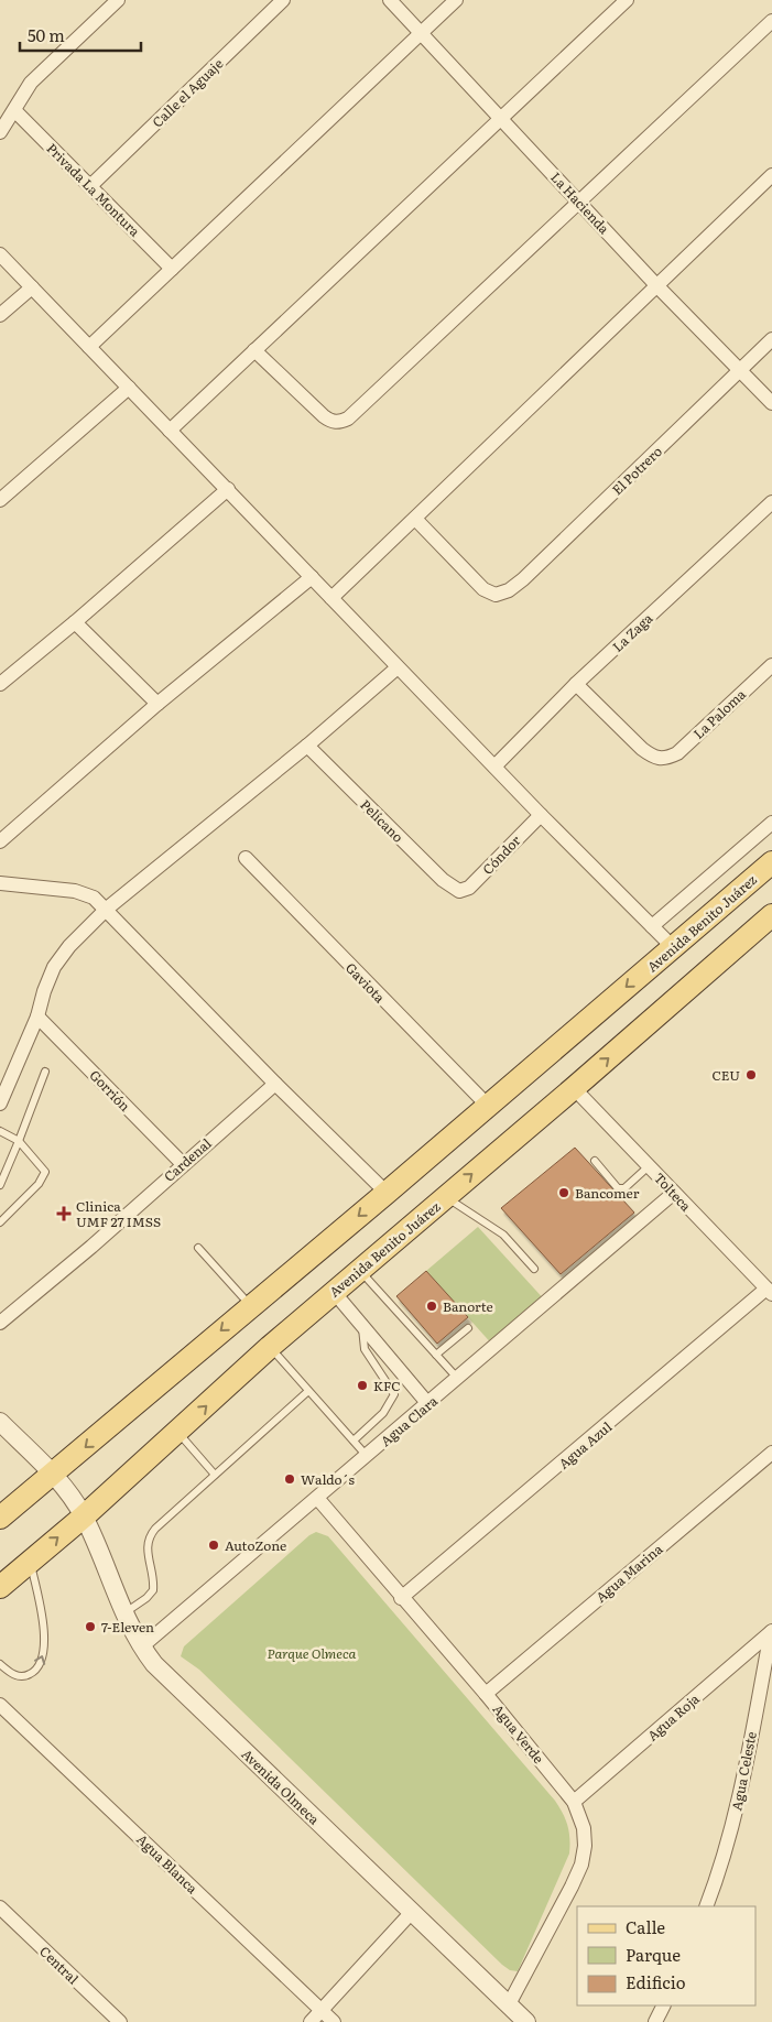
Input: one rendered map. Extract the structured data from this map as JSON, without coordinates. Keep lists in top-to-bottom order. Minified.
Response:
{"streets":{"main road":["Avenida Benito Juárez"],"street":["Calle el Aguaje","Privada La Montura","La Hacienda","El Potrero","La Zaga","La Paloma","Pelícano","Cóndor","Gaviota","Gorrión","Cardenal","Tolteca","Agua Clara","Agua Azul","Agua Marina","Agua Roja","Agua Verde","Agua Celeste","Avenida Olmeca","Agua Blanca","Central"]},"crossings":[["Calle el Aguaje","Privada La Montura"],["La Hacienda","El Potrero"],["La Zaga","La Paloma"],["Pelícano","Cóndor"],["Avenida Benito Juárez","Gaviota"],["Avenida Benito Juárez","Tolteca"],["Avenida Benito Juárez","Avenida Olmeca"],["Gorrión","Cardenal"],["Tolteca","Agua Clara"],["Tolteca","Agua Azul"],["Agua Clara","Agua Verde"],["Agua Clara","Avenida Olmeca"],["Agua Azul","Agua Verde"],["Agua Marina","Agua Verde"],["Agua Roja","Agua Verde"],["Agua Roja","Agua Celeste"],["Agua Verde","Avenida Olmeca"]],"parks":["Parque Olmeca"],"places":{"other":["CEU","Bancomer","Banorte","KFC","Waldo´s","AutoZone","7-Eleven"],"health":["Clinica UMF 27 IMSS"]},"legend":["Calle","Parque","Edificio"],"scale_bar":"50 m"}
